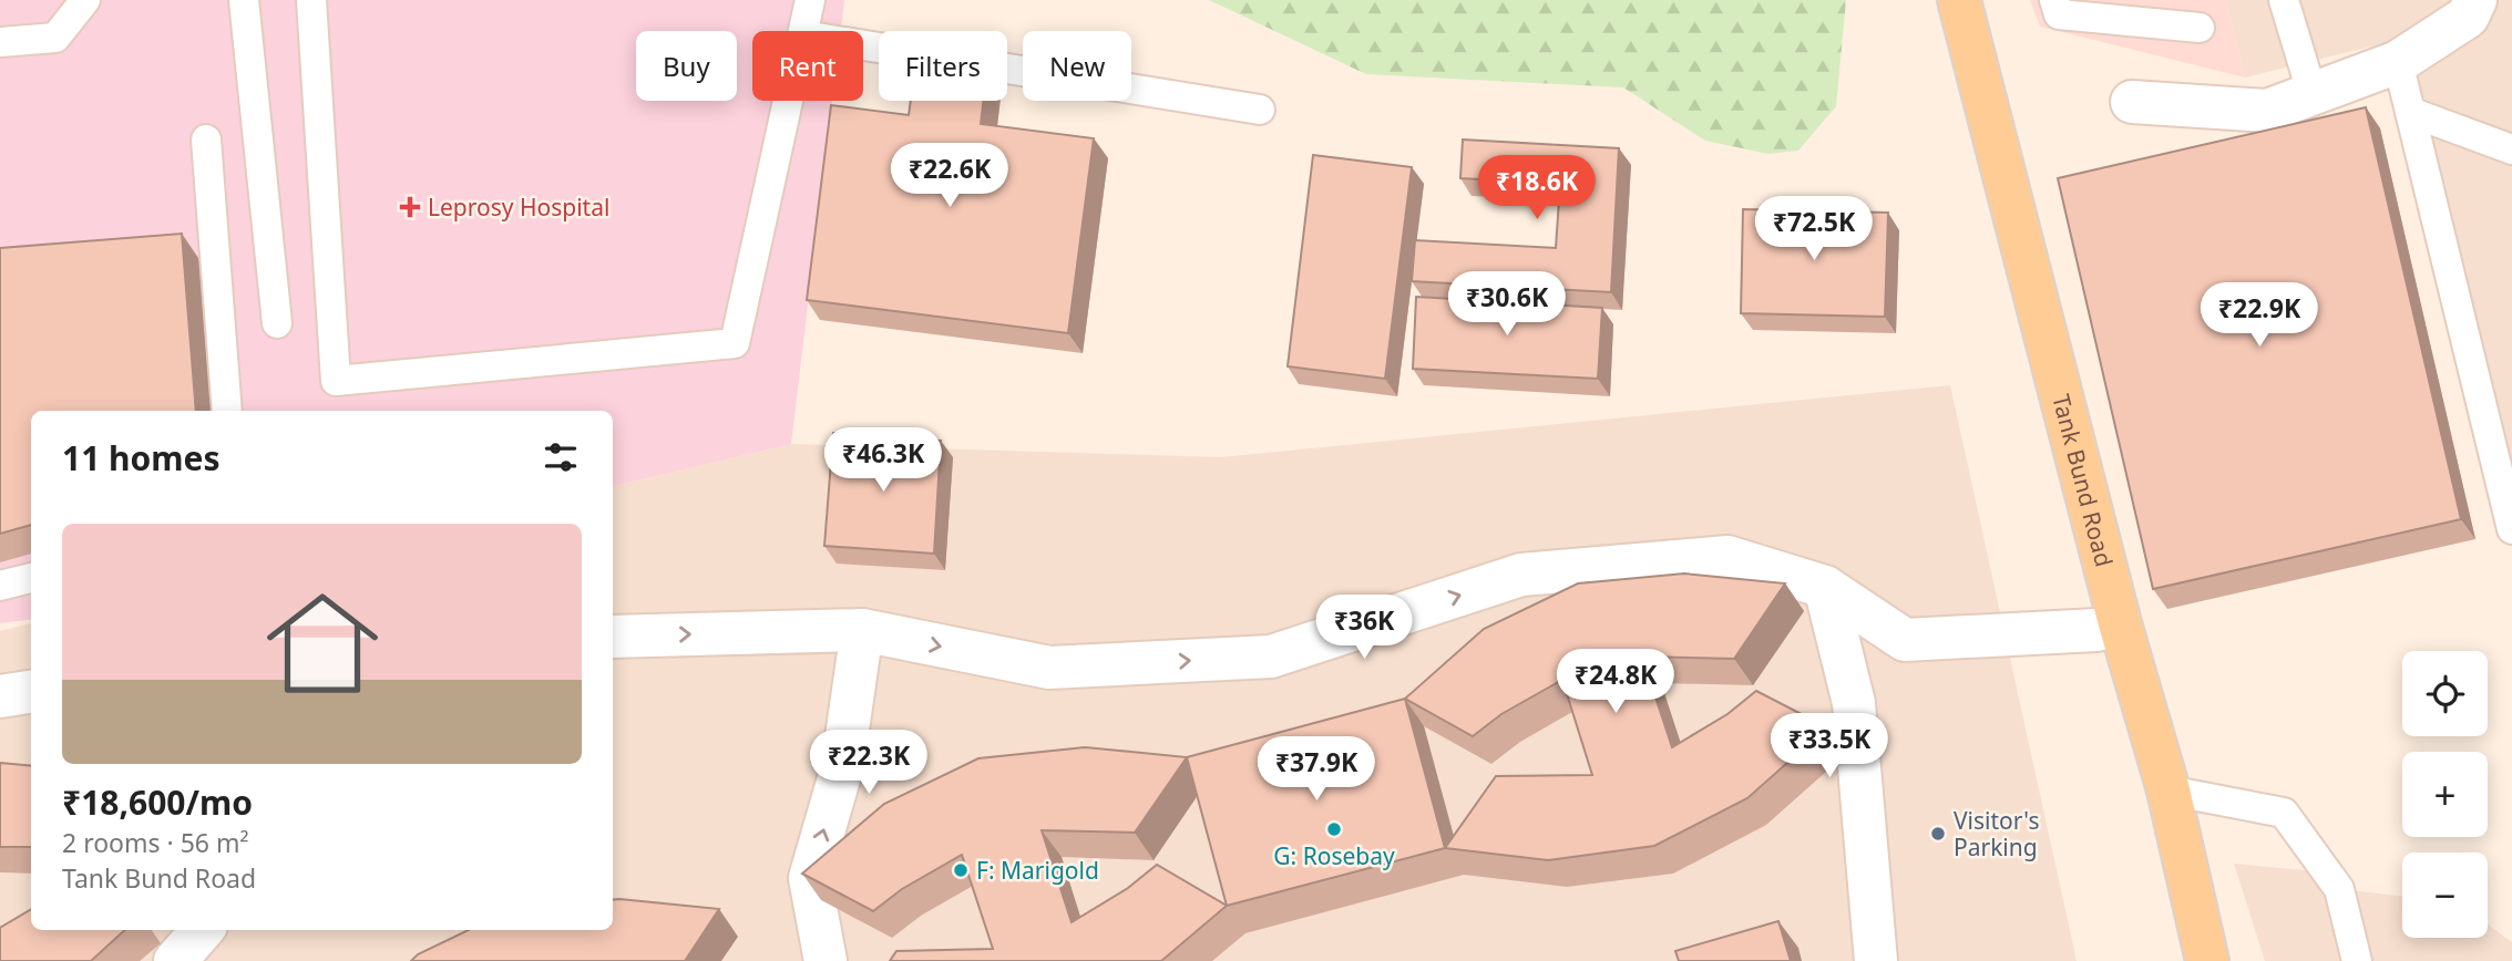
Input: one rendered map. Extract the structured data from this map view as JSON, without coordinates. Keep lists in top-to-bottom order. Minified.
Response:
{"streets":{"main road":["Tank Bund Road"]},"places":{"health":["Leprosy Hospital"],"other":["G: Rosebay","Visitor's Parking","F: Marigold"]},"page":{"chip":["Buy","Rent","Filters","New"],"price":["₹22.6K","₹18.6K","₹72.5K","₹30.6K","₹22.9K","₹46.3K","₹36K","₹24.8K","₹33.5K","₹22.3K","₹37.9K"],"heading":"11 homes","list":[{"name":"₹18,600/mo","note":"2 rooms · 56 m² · Tank Bund Road"}],"map_buttons":["+","−"]}}
